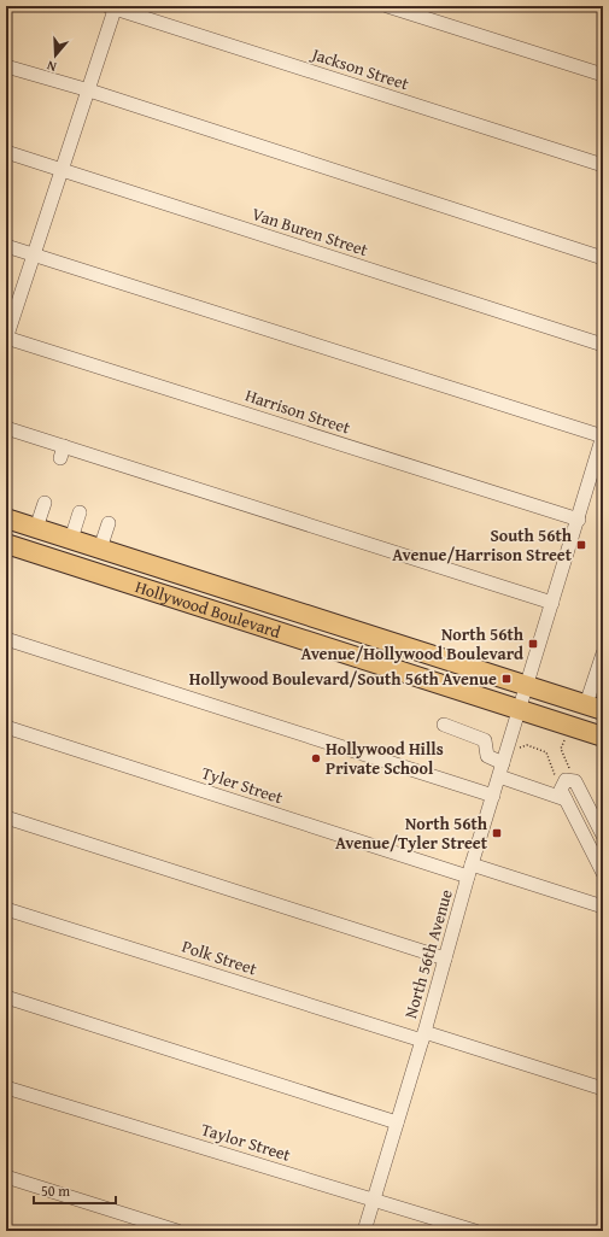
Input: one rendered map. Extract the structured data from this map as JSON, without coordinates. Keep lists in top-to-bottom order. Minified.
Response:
{"streets":{"highway":["Hollywood Boulevard"],"street":["Jackson Street","Van Buren Street","Harrison Street","Tyler Street","North 56th Avenue","Polk Street","Taylor Street"]},"crossings":[["Harrison Street","North 56th Avenue"],["Hollywood Boulevard","North 56th Avenue"],["Tyler Street","North 56th Avenue"],["North 56th Avenue","Polk Street"],["North 56th Avenue","Taylor Street"]],"places":{"transit":["South 56th Avenue/Harrison Street","North 56th Avenue/Hollywood Boulevard","Hollywood Boulevard/South 56th Avenue","North 56th Avenue/Tyler Street"],"other":["Hollywood Hills Private School"]},"scale_bar":"50 m","north":"bottom"}
